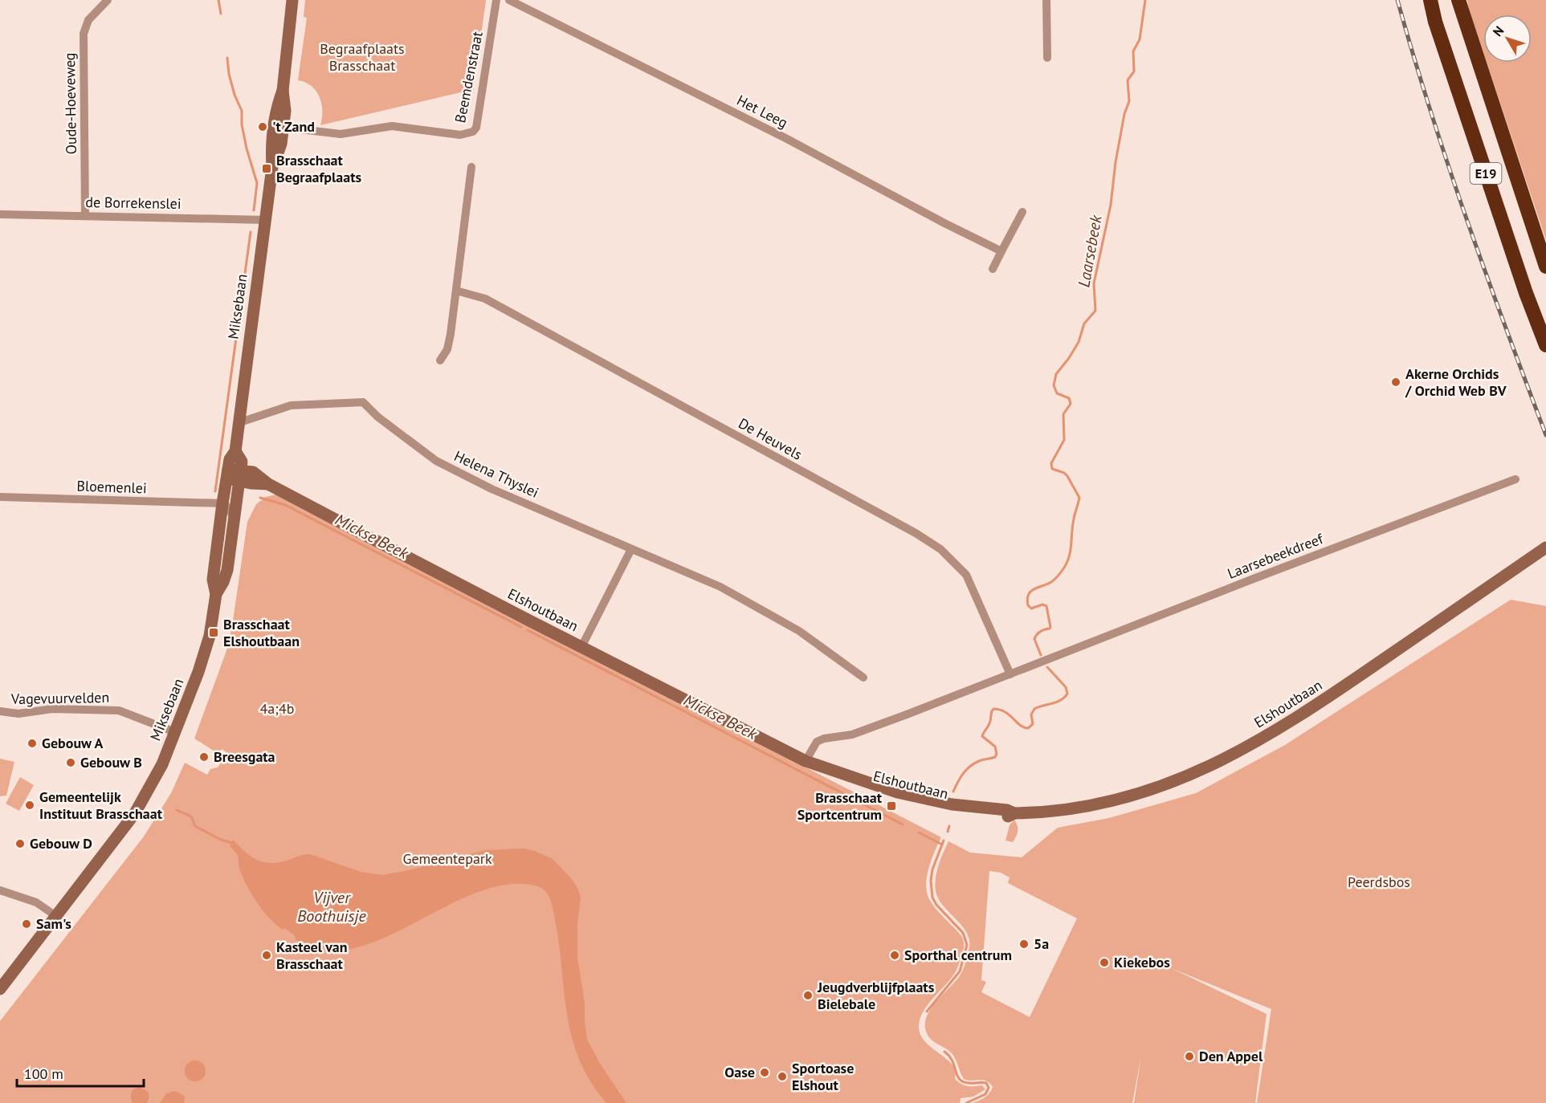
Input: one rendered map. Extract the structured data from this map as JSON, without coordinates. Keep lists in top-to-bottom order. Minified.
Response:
{"streets":{"highway":["E19"],"main road":["Miksebaan","Elshoutbaan"],"street":["Beemdenstraat","Oude-Hoeveweg","Het Leeg","de Borrekenslei","De Heuvels","Helena Thyslei","Bloemenlei","Laarsebeekdreef","Vagevuurvelden"]},"crossings":[["Beemdenstraat","Miksebaan"],["Oude-Hoeveweg","de Borrekenslei"],["de Borrekenslei","Miksebaan"],["Miksebaan","Helena Thyslei"],["Miksebaan","Bloemenlei"],["Miksebaan","Elshoutbaan"],["Miksebaan","Vagevuurvelden"],["De Heuvels","Laarsebeekdreef"]],"water":["Laarsebeek","Mickse Beek","Vijver Boothuisje"],"parks":["Begraafplaats Brasschaat","4a;4b","Gemeentepark","Peerdsbos"],"places":{"other":["'t Zand","Akerne Orchids / Orchid Web BV","Gebouw A","Breesgata","Gebouw B","Gemeentelijk Instituut Brasschaat","Gebouw D","Sam's","5a","Kasteel van Brasschaat","Sporthal centrum","Kiekebos","Jeugdverblijfplaats Bielebale","Den Appel","Oase","Sportoase Elshout"],"transit":["Brasschaat Begraafplaats","Brasschaat Elshoutbaan","Brasschaat Sportcentrum"]},"scale_bar":"100 m","north":"top left"}
